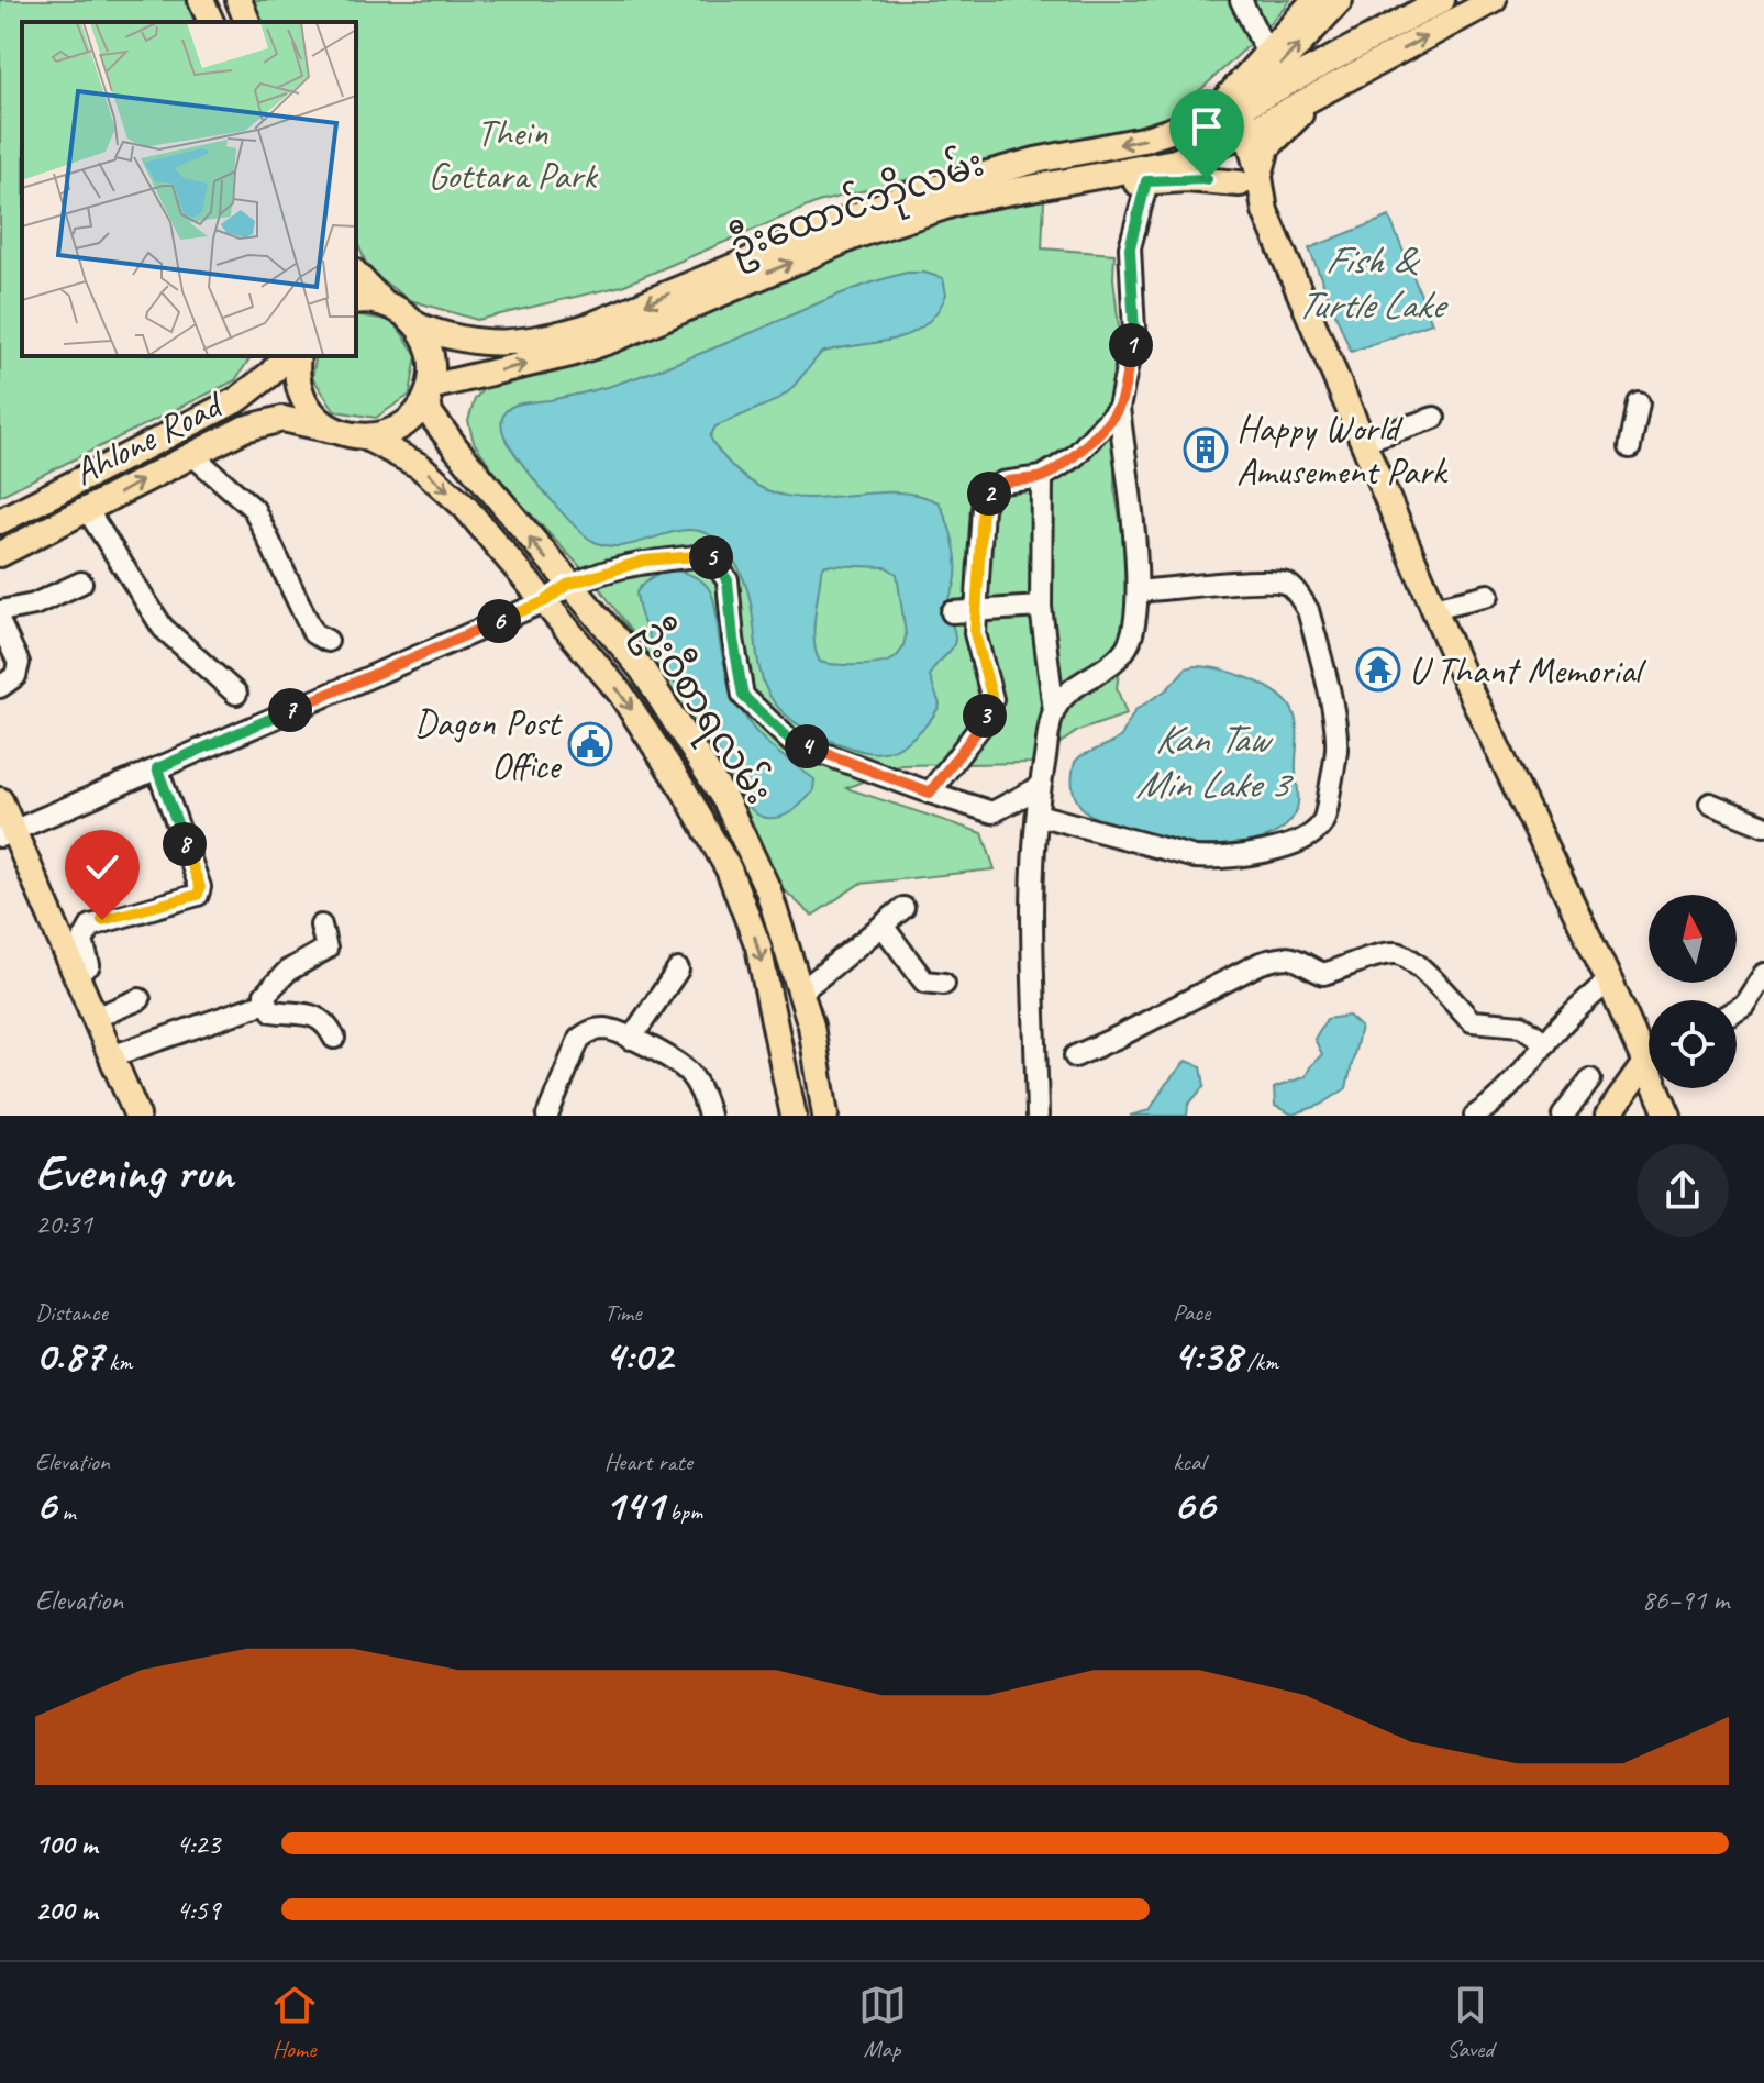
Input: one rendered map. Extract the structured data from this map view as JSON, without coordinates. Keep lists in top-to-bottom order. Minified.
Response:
{"streets":{"main road":["ဦးထောင်ဘိုလမ်း","Ahlone Road","ဦးဝီစာရလမ်း"]},"crossings":[["ဦးထောင်ဘိုလမ်း","ဦးဝီစာရလမ်း"],["Ahlone Road","ဦးဝီစာရလမ်း"]],"water":["Fish & Turtle Lake","Kan Taw Min Lake 3"],"parks":["Thein Gottara Park"],"places":{"building":["Happy World Amusement Park"],"temple":["U Thant Memorial"],"public building":["Dagon Post Office"]},"north":"top","page":{"pins":["1","2","5","6","7","3","4","8"],"heading":["Evening run","20:31"],"stats":[["Distance","0.87 km"],["Time","4:02"],["Pace","4:38 /km"],["Elevation","6 m"],["Heart rate","141 bpm"],["kcal","66"]],"chart":["Elevation","86–91 m"],"list":[{"name":"100 m","note":"4:23"},{"name":"200 m","note":"4:59"}],"tabs":["Home","Map","Saved"]}}
